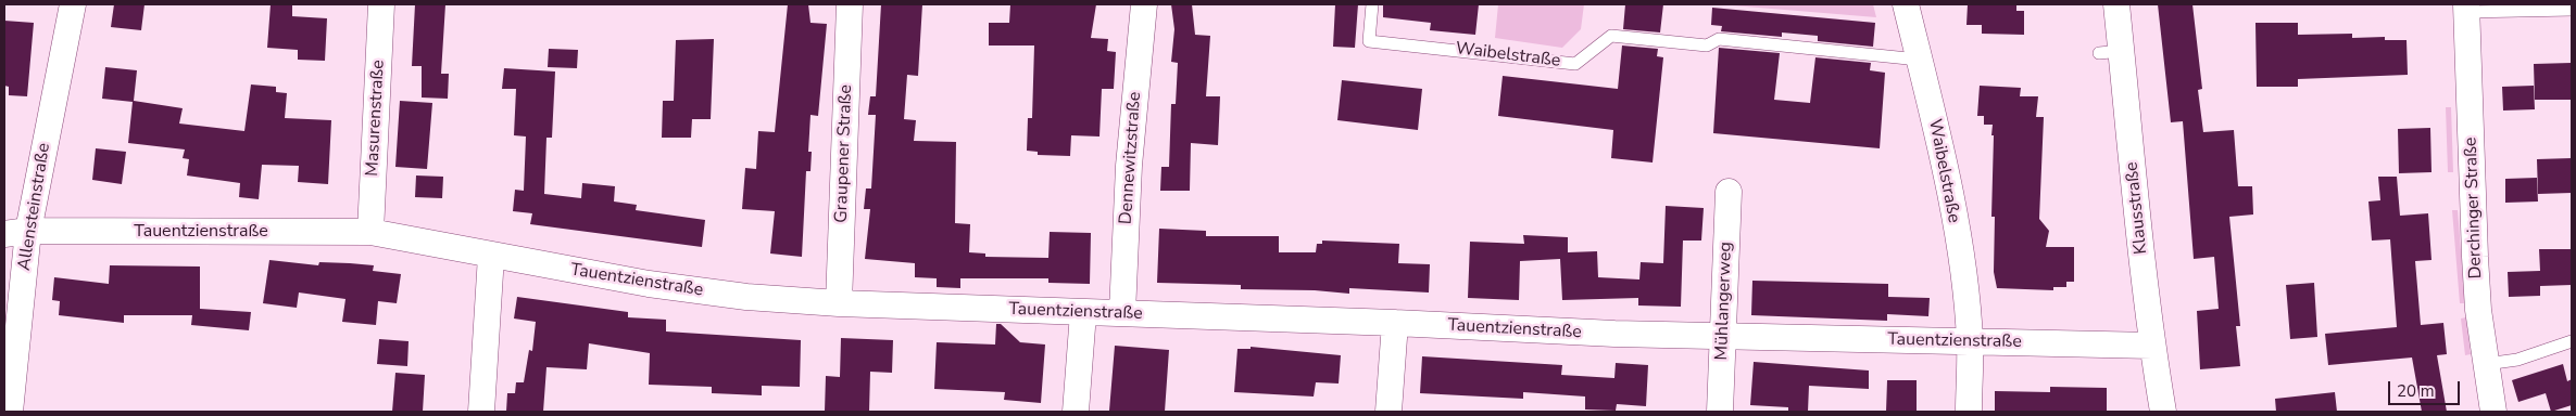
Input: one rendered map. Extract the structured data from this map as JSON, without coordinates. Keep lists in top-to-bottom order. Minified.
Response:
{"streets":{"street":["Waibelstraße","Masurenstraße","Graupener Straße","Dennewitzstraße","Allensteinstraße","Klausstraße","Derchinger Straße","Tauentzienstraße","Mühlangerweg"]},"crossings":[["Waibelstraße","Tauentzienstraße"],["Masurenstraße","Tauentzienstraße"],["Graupener Straße","Tauentzienstraße"],["Dennewitzstraße","Tauentzienstraße"],["Allensteinstraße","Tauentzienstraße"],["Klausstraße","Tauentzienstraße"],["Tauentzienstraße","Mühlangerweg"]],"scale_bar":"20 m"}
